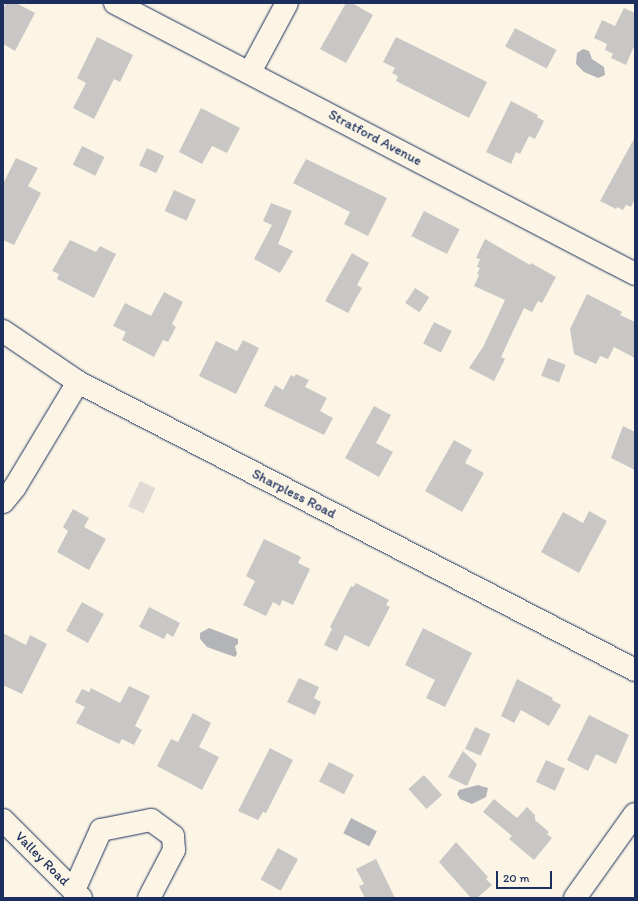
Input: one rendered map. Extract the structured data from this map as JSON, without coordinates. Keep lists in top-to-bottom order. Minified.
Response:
{"streets":{"street":["Stratford Avenue","Sharpless Road","Valley Road"]},"scale_bar":"20 m"}
